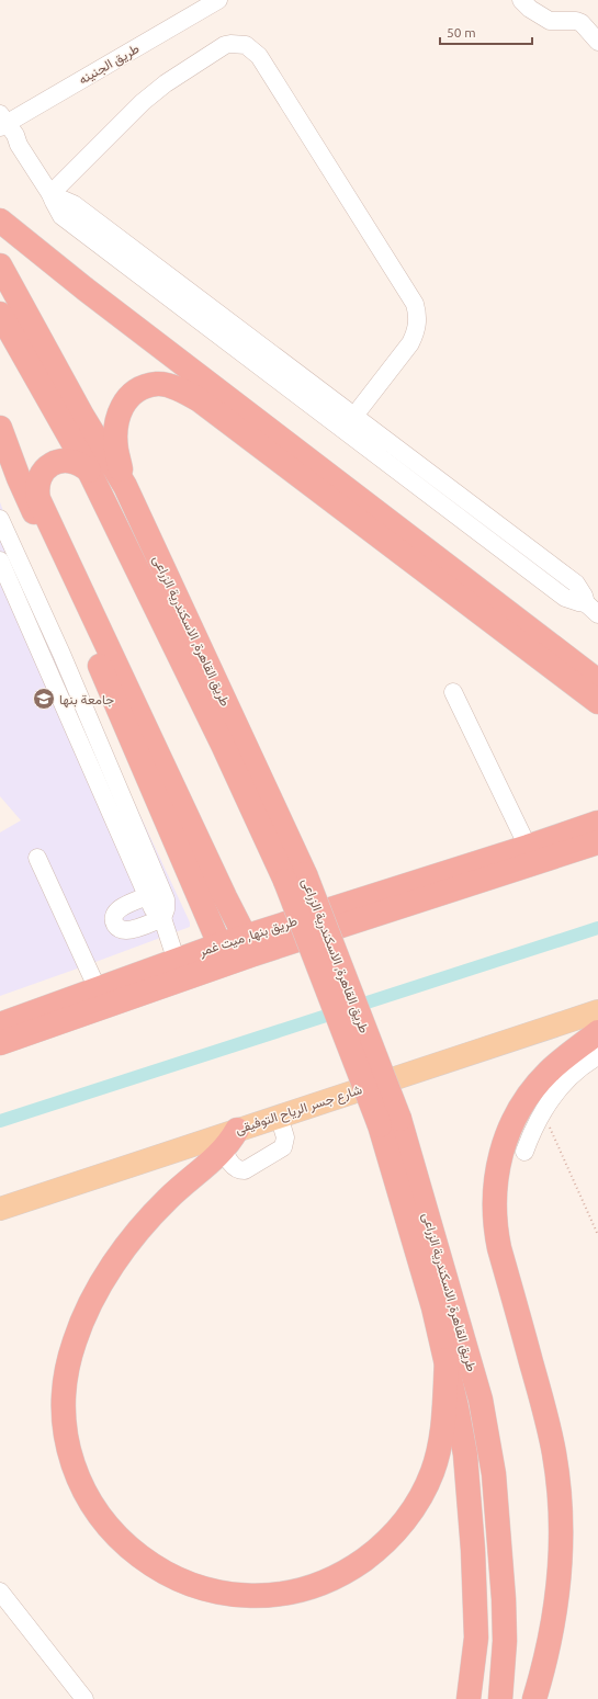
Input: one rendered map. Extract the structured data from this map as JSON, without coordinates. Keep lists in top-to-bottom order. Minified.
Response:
{"streets":{"highway":["طريق القاهرة, الاسكندرية الزراعى","طريق بنها, ميت غمر"],"main road":["شارع جسر الرياح التوفيقى"],"street":["طريق الجنينه"]},"places":{"school or university":["جامعة بنها"]},"scale_bar":"50 m"}
